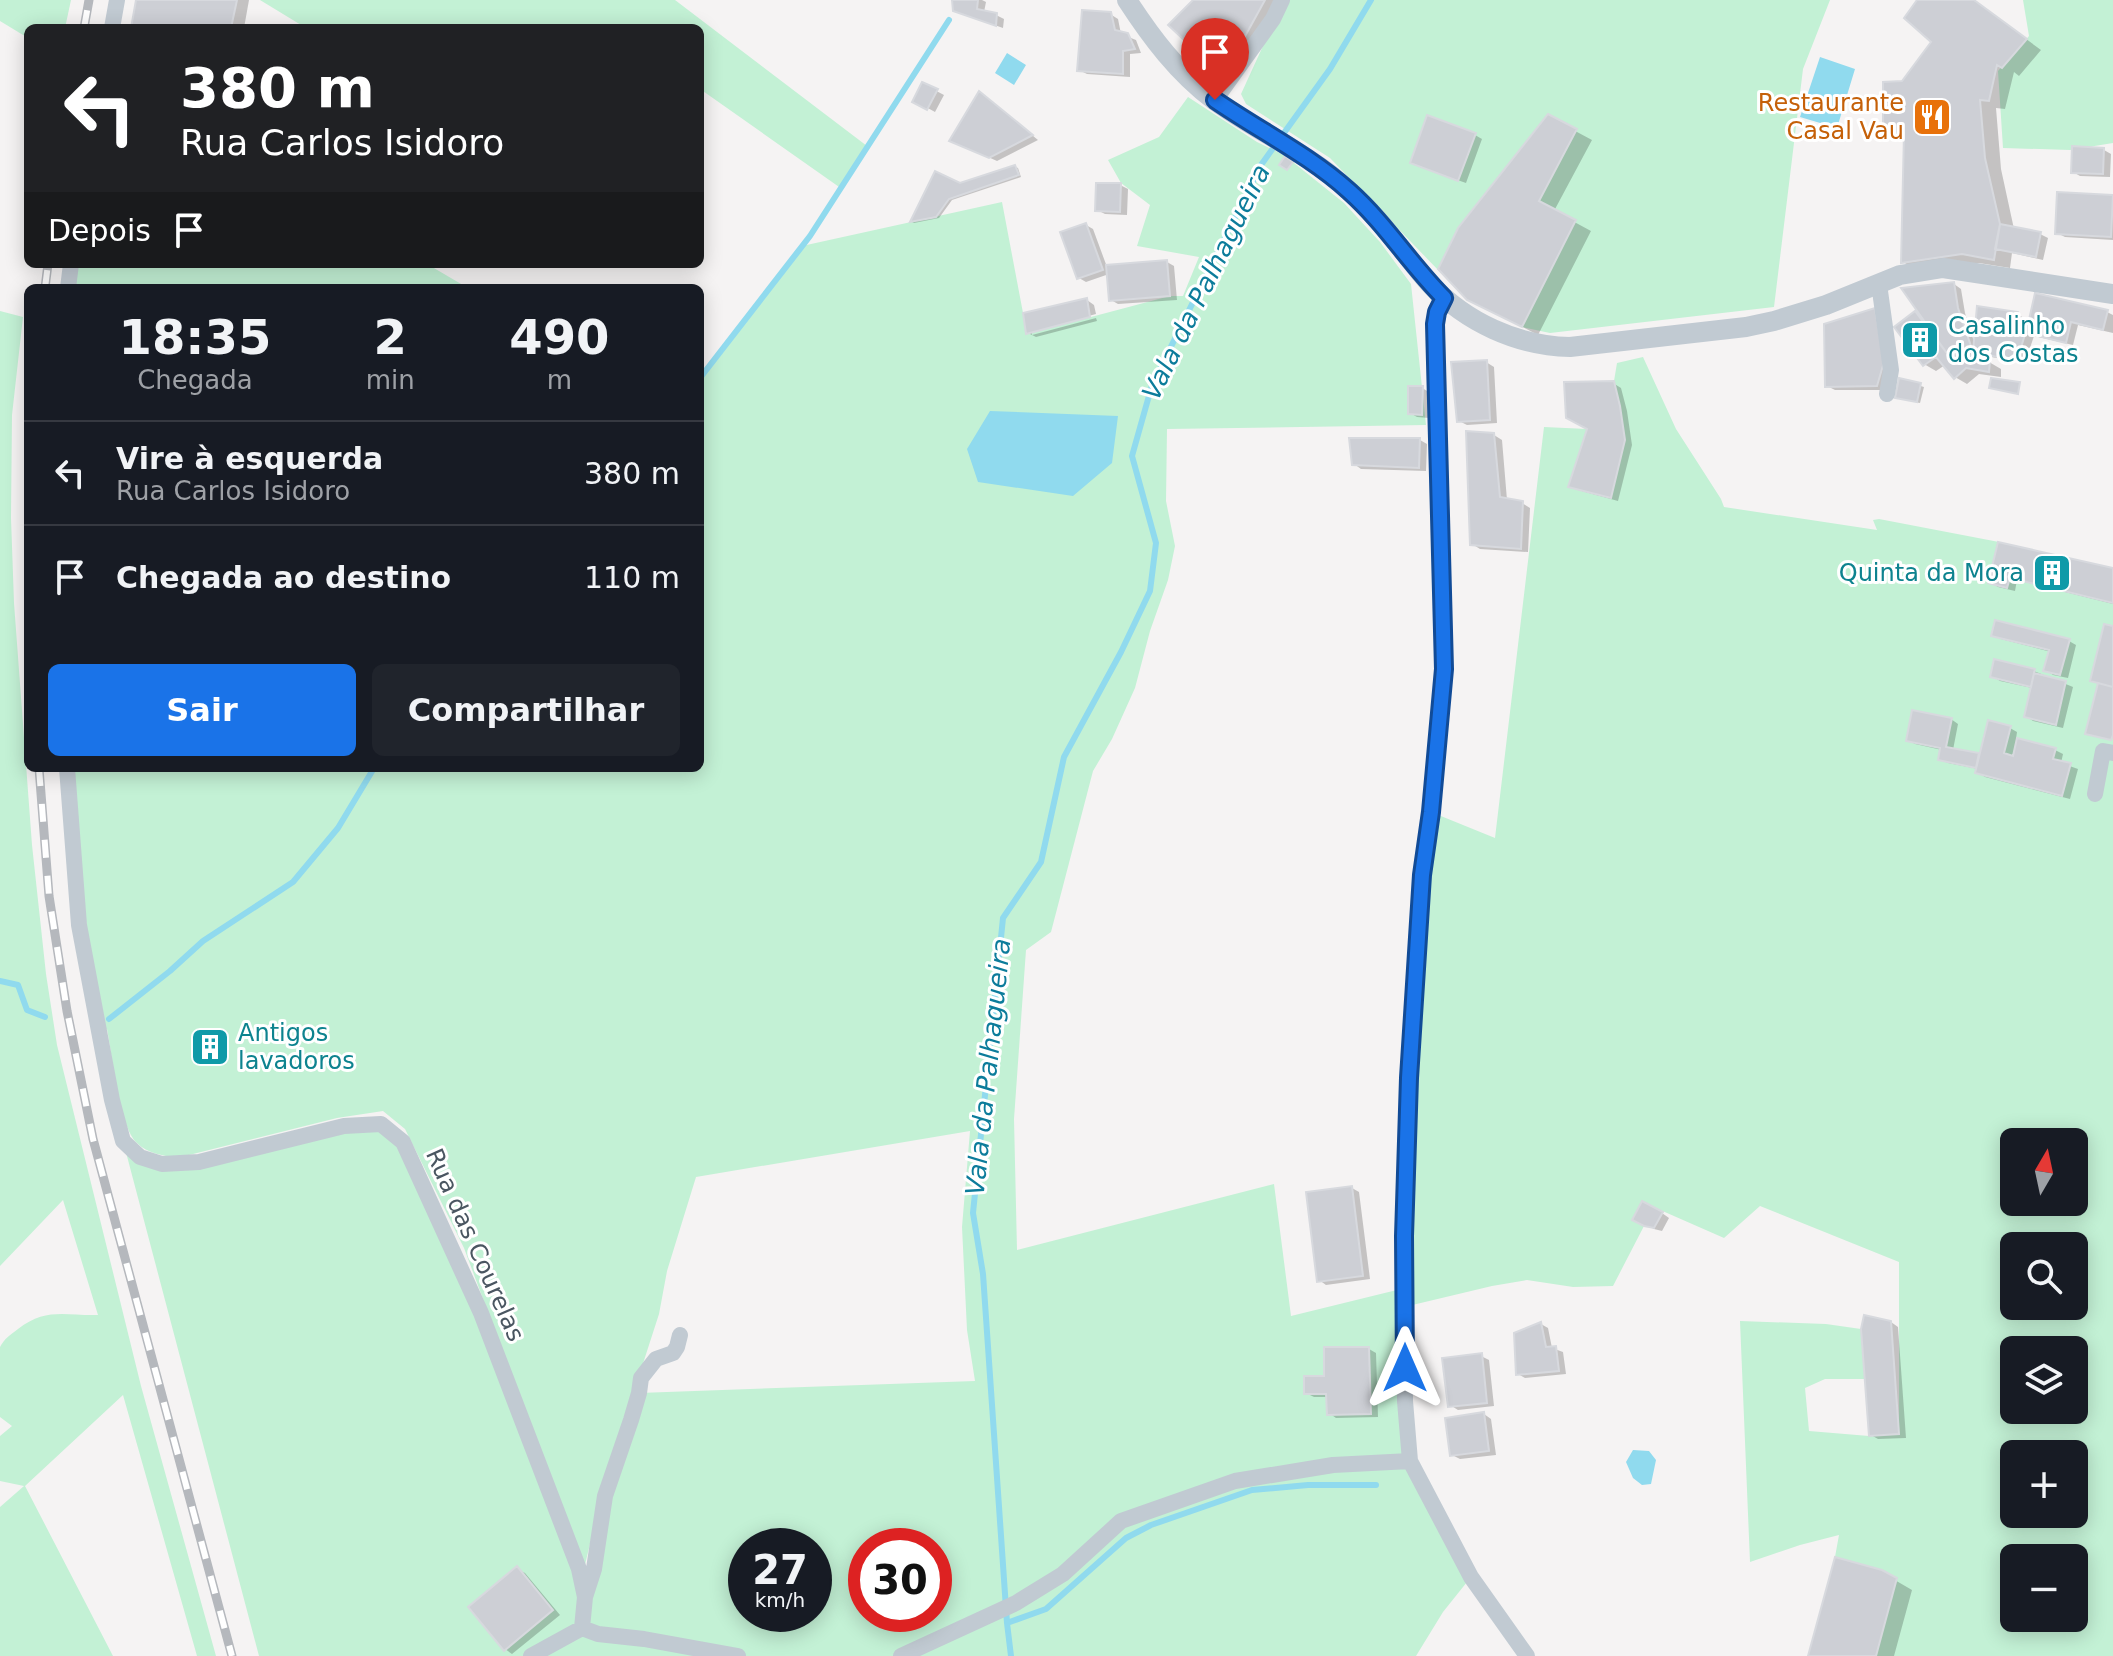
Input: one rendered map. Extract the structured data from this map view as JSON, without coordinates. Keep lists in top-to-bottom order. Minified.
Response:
{"streets":{"street":["Rua das Courelas"]},"water":["Vala da Palhagueira"],"places":{"restaurant":["Restaurante Casal Vau"],"building":["Casalinho dos Costas","Quinta da Mora","Antigos lavadoros"]},"north":"top","page":{"turn":["380 m","Rua Carlos Isidoro"],"then":"Depois","eta":["18:35","Chegada","2","min","490","m"],"list":[{"name":"Vire à esquerda","note":"Rua Carlos Isidoro","value":"380 m"},{"name":"Chegada ao destino","value":"110 m"}],"buttons":["Sair","Compartilhar"],"map_buttons":["+","−"],"speed":"27 km/h","limit":"30"}}
